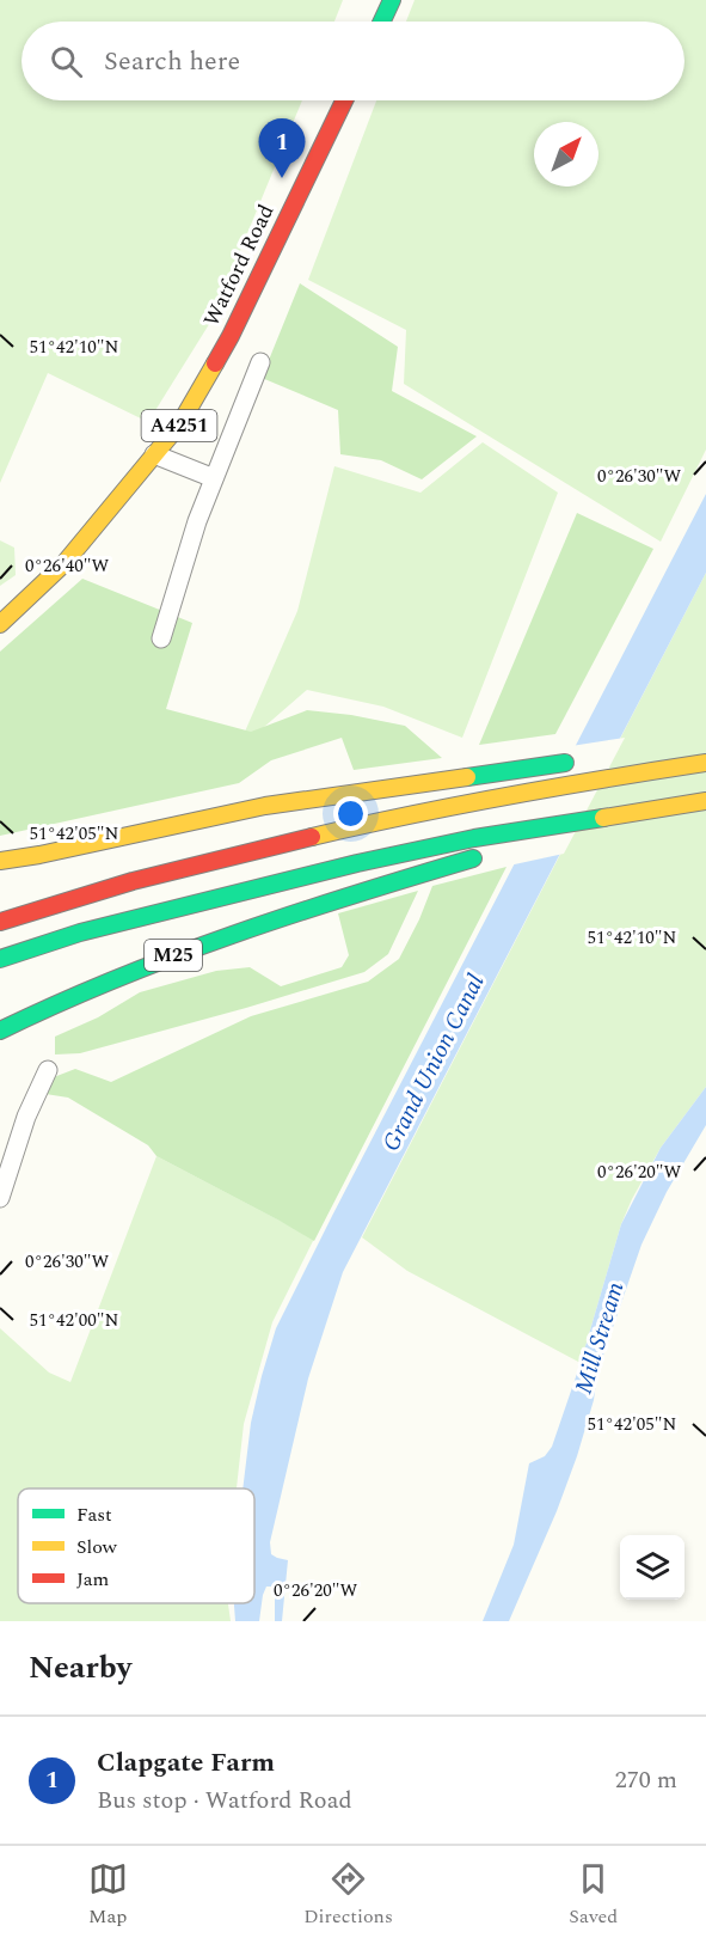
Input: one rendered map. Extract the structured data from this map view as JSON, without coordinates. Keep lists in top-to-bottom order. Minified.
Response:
{"streets":{"main road":["Watford Road","A4251","M25"]},"water":["Grand Union Canal","Mill Stream"],"legend":["Fast","Slow","Jam"],"north":"top right","page":{"search":"Search here","pins":"1","heading":"Nearby","list":[{"mark":"1","name":"Clapgate Farm","note":"Bus stop · Watford Road","value":"270 m"}],"nav":["Map","Directions","Saved"]},"coordinates":["51°42'10\"N","0°26'30\"W","0°26'40\"W","51°42'05\"N","0°26'20\"W","51°42'00\"N"]}
